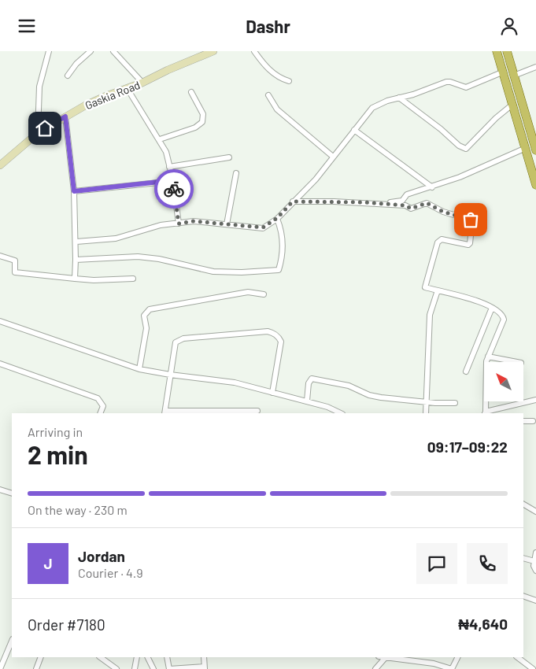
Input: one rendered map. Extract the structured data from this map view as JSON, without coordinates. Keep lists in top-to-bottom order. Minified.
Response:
{"streets":{"main road":["Gaskia Road"]},"north":"top left","page":{"header":"Dashr","heading":["2 min","Arriving in","09:17–09:22"],"panel":["Jordan","Courier · 4.9","Order #7180","₦4,640"],"bar":"On the way · 230 m","round":"J"}}
